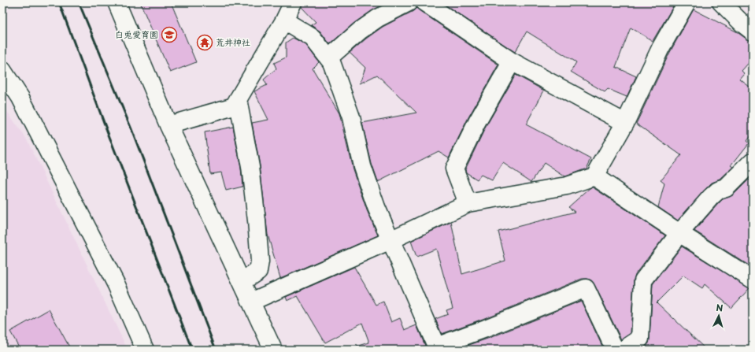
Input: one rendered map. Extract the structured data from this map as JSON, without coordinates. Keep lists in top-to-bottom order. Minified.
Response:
{"places":{"school or university":["白兎愛育園"],"temple":["荒井神社"]},"north":"top"}
